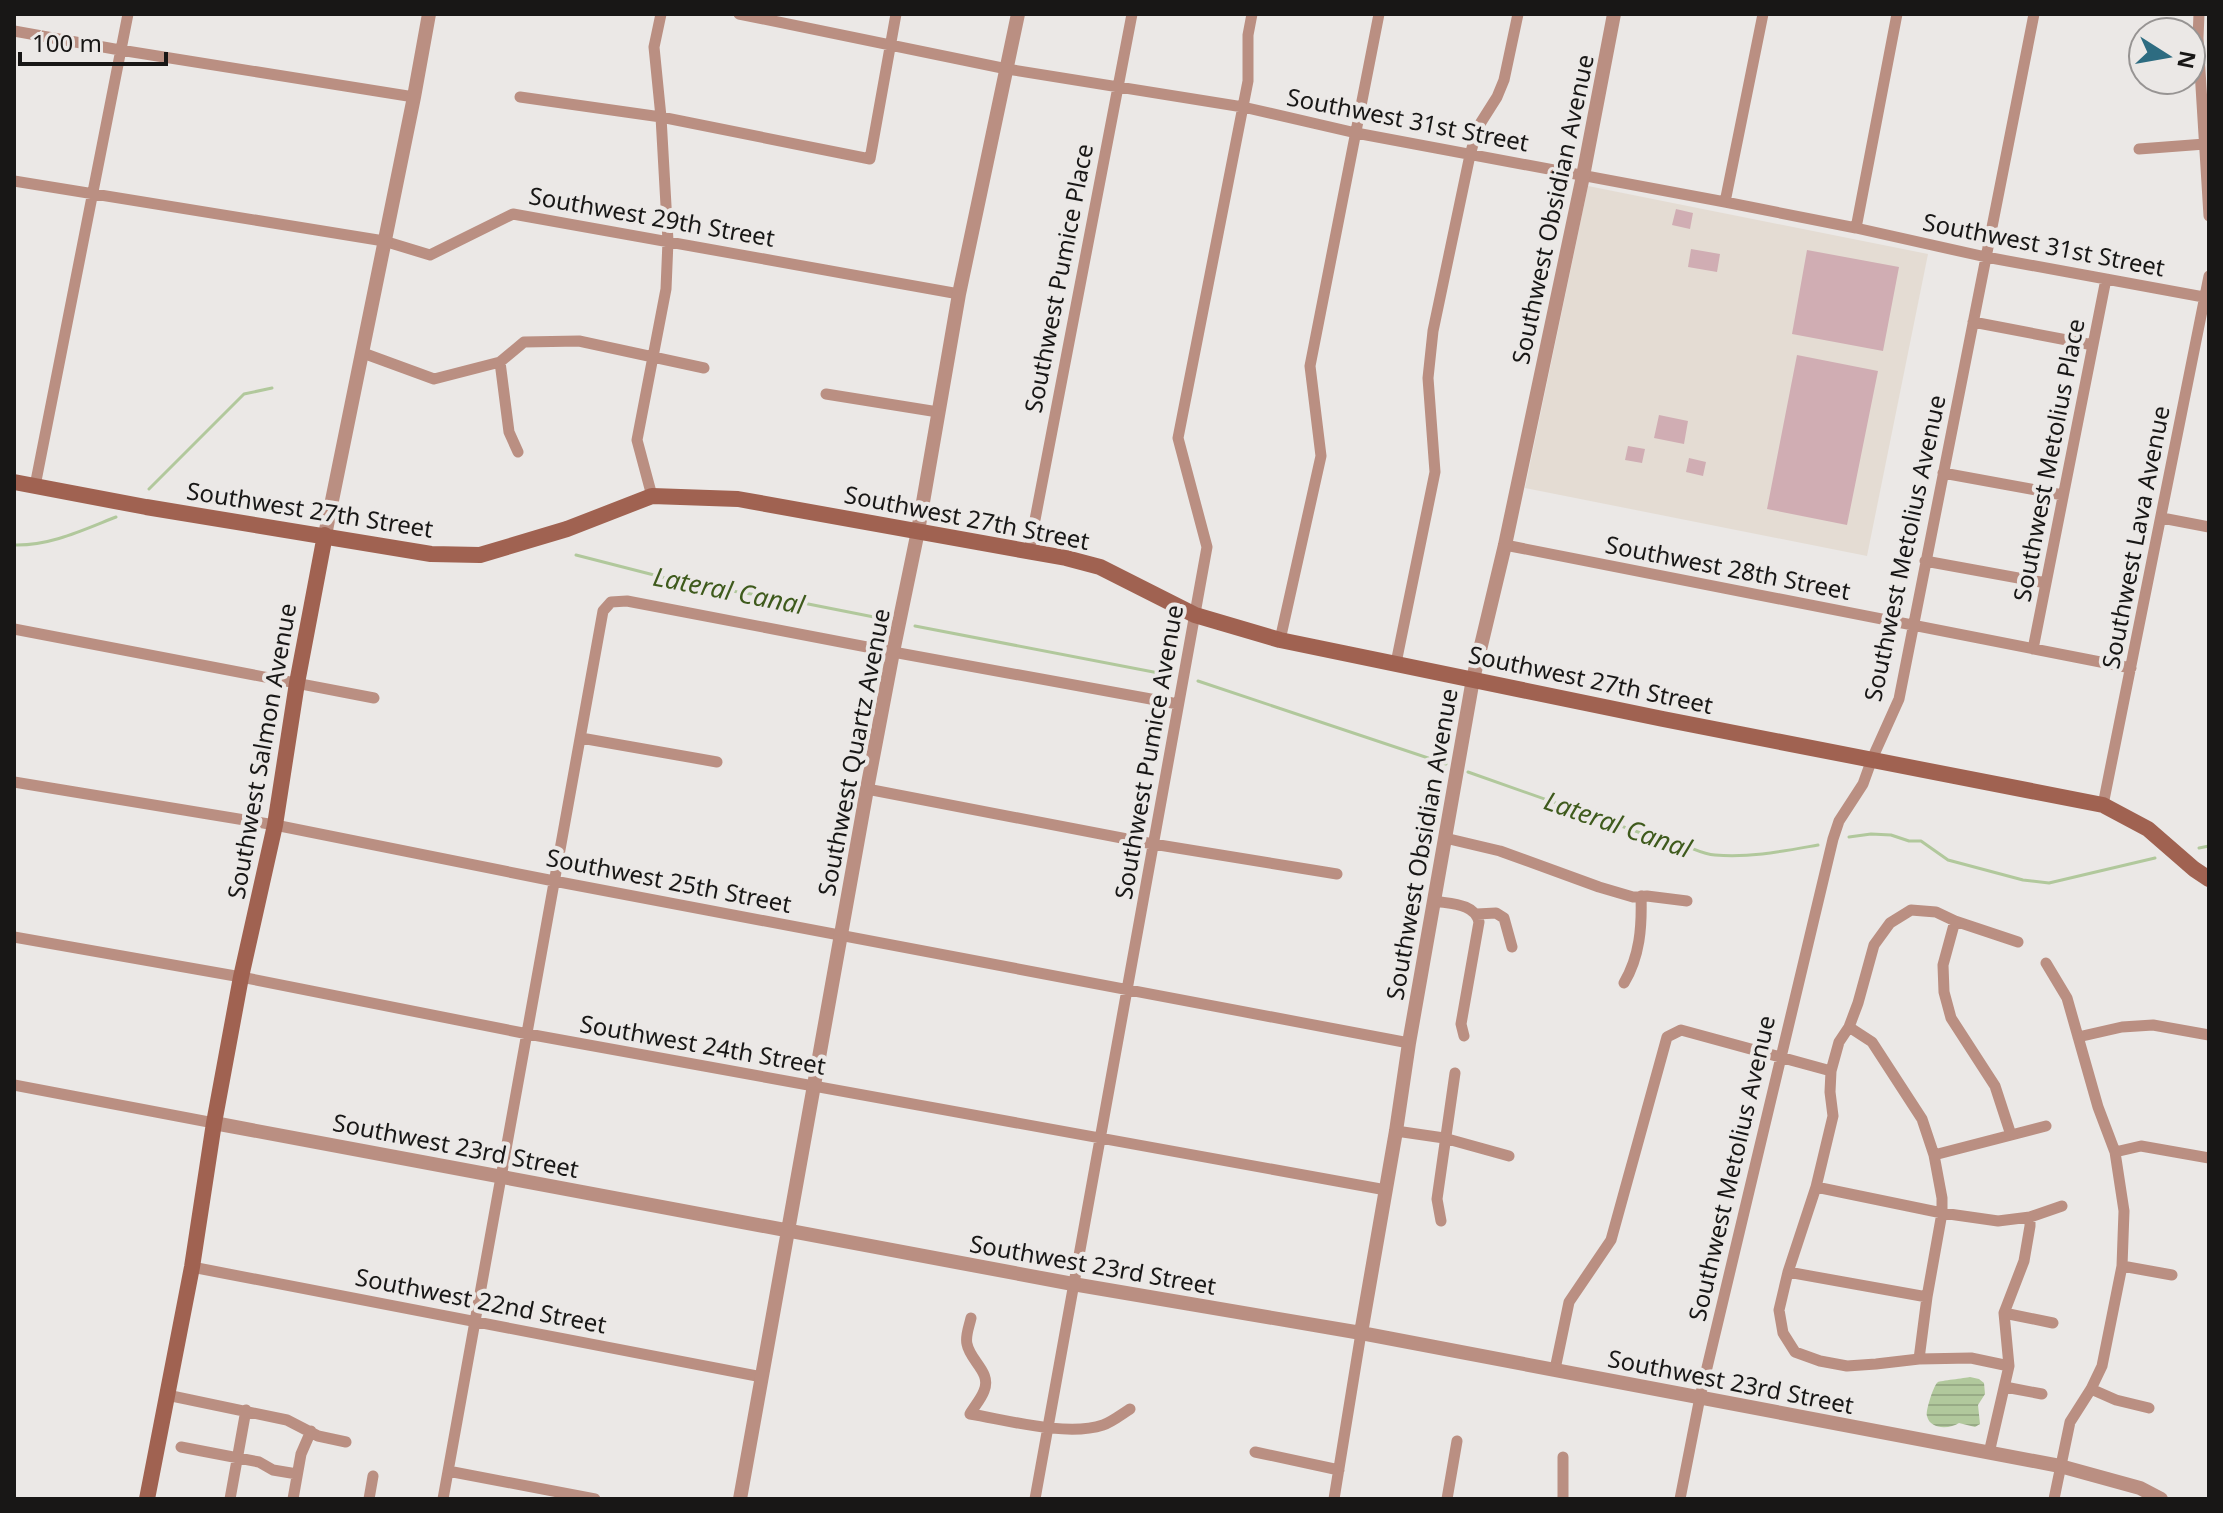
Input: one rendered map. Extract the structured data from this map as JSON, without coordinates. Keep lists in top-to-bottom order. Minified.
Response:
{"streets":{"main road":["Southwest 27th Street","Southwest Salmon Avenue"],"street":["Southwest 31st Street","Southwest Obsidian Avenue","Southwest 29th Street","Southwest Pumice Place","Southwest Metolius Place","Southwest Lava Avenue","Southwest Metolius Avenue","Southwest 28th Street","Southwest Quartz Avenue","Southwest Pumice Avenue","Southwest 25th Street","Southwest 24th Street","Southwest 23rd Street","Southwest 22nd Street"]},"crossings":[["Southwest 31st Street","Southwest Obsidian Avenue"],["Southwest 31st Street","Southwest Pumice Place"],["Southwest 31st Street","Southwest Metolius Place"],["Southwest 31st Street","Southwest Lava Avenue"],["Southwest 31st Street","Southwest Metolius Avenue"],["Southwest 31st Street","Southwest Quartz Avenue"],["Southwest 31st Street","Southwest Pumice Avenue"],["Southwest Obsidian Avenue","Southwest 27th Street"],["Southwest Obsidian Avenue","Southwest 28th Street"],["Southwest Obsidian Avenue","Southwest 25th Street"],["Southwest Obsidian Avenue","Southwest 24th Street"],["Southwest Obsidian Avenue","Southwest 23rd Street"],["Southwest 29th Street","Southwest Salmon Avenue"],["Southwest 29th Street","Southwest Quartz Avenue"],["Southwest Pumice Place","Southwest 27th Street"],["Southwest Metolius Place","Southwest 28th Street"],["Southwest 27th Street","Southwest Lava Avenue"],["Southwest 27th Street","Southwest Metolius Avenue"],["Southwest 27th Street","Southwest Salmon Avenue"],["Southwest 27th Street","Southwest Quartz Avenue"],["Southwest 27th Street","Southwest Pumice Avenue"],["Southwest Lava Avenue","Southwest 28th Street"],["Southwest Metolius Avenue","Southwest 28th Street"],["Southwest Metolius Avenue","Southwest 23rd Street"],["Southwest Salmon Avenue","Southwest 25th Street"],["Southwest Salmon Avenue","Southwest 24th Street"],["Southwest Salmon Avenue","Southwest 23rd Street"],["Southwest Salmon Avenue","Southwest 22nd Street"],["Southwest Quartz Avenue","Southwest 25th Street"],["Southwest Quartz Avenue","Southwest 24th Street"],["Southwest Quartz Avenue","Southwest 23rd Street"],["Southwest Quartz Avenue","Southwest 22nd Street"],["Southwest Pumice Avenue","Southwest 25th Street"],["Southwest Pumice Avenue","Southwest 24th Street"],["Southwest Pumice Avenue","Southwest 23rd Street"]],"water":["Lateral Canal"],"scale_bar":"100 m","north":"right"}
